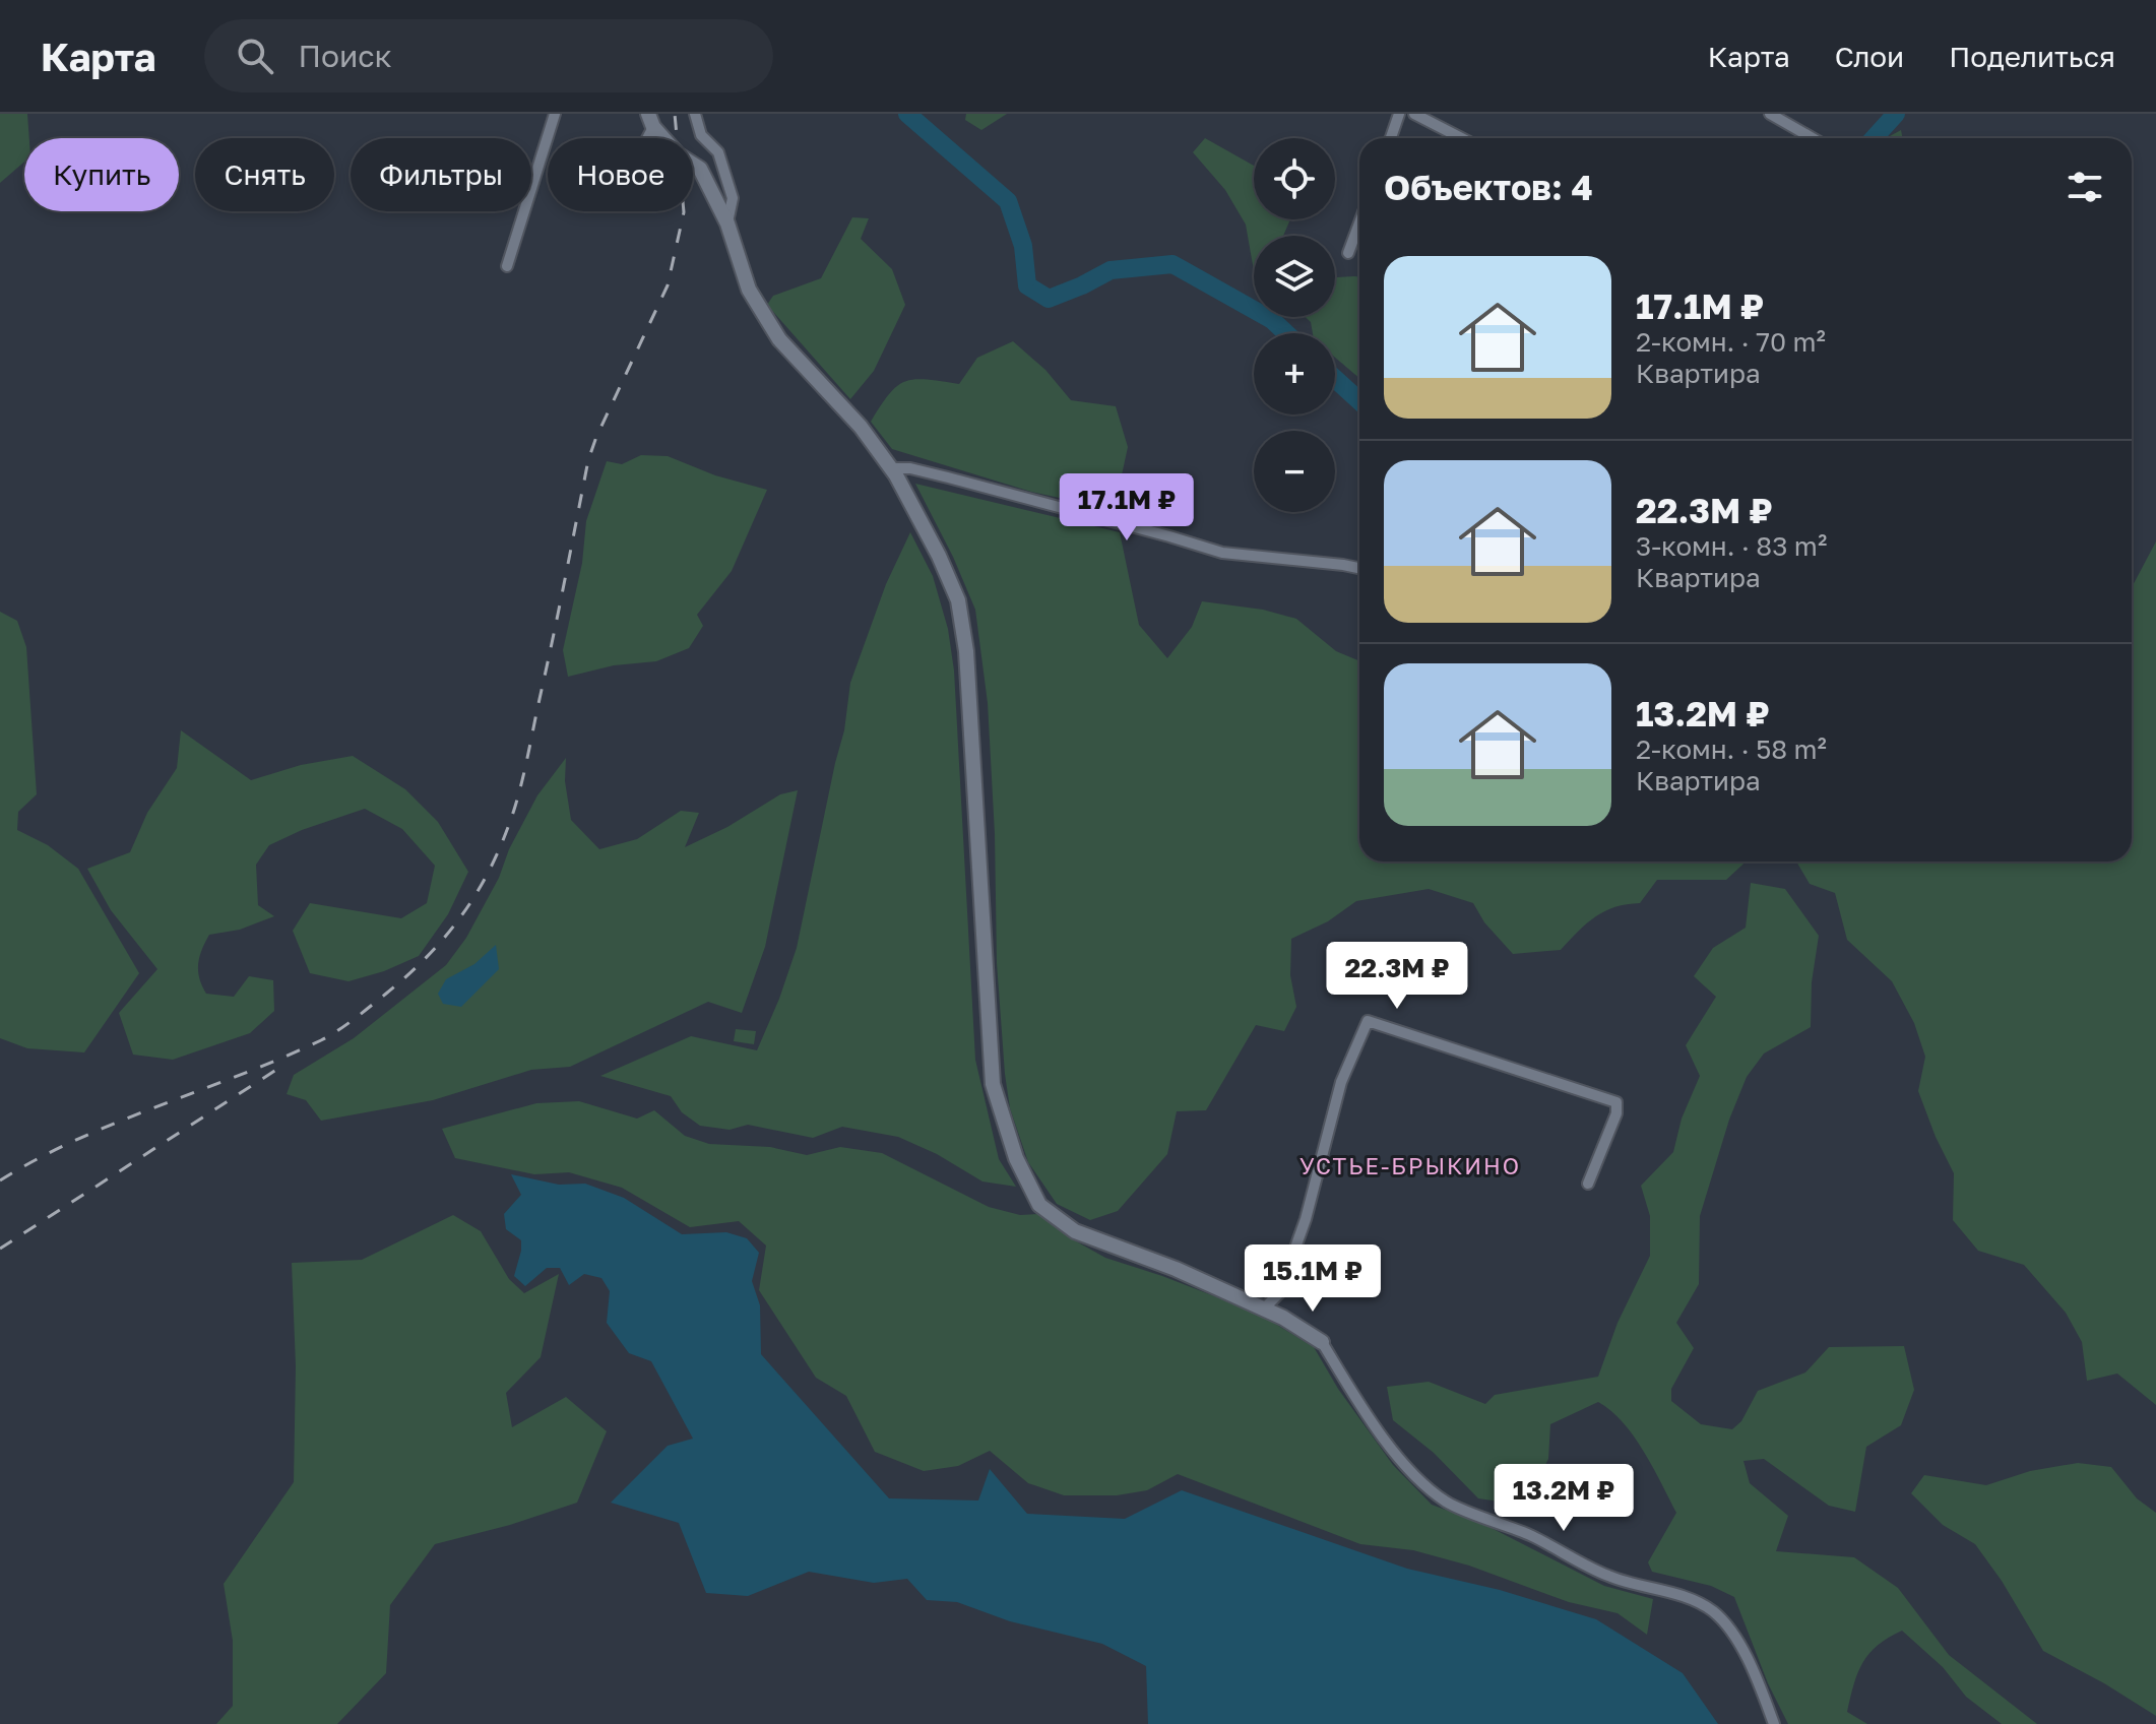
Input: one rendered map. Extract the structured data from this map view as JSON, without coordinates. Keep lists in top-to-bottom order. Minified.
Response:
{"districts":["УСТЬЕ-БРЫКИНО"],"page":{"header":"Карта","search":"Поиск","nav":["Карта","Слои","Поделиться"],"map_buttons":["+","−"],"chip":["Купить","Снять","Фильтры","Новое"],"heading":"Объектов: 4","list":[{"name":"17.1M ₽","note":"2-комн. · 70 m² · Квартира"},{"name":"22.3M ₽","note":"3-комн. · 83 m² · Квартира"},{"name":"13.2M ₽","note":"2-комн. · 58 m² · Квартира"}],"price":["17.1M ₽","22.3M ₽","15.1M ₽","13.2M ₽"]}}
